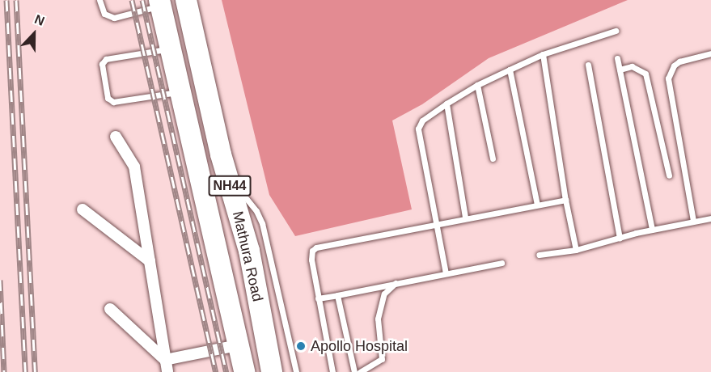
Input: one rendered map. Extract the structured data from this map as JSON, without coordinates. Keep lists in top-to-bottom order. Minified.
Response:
{"streets":{"highway":["NH44","Mathura Road"]},"places":["Apollo Hospital"],"north":"top"}
